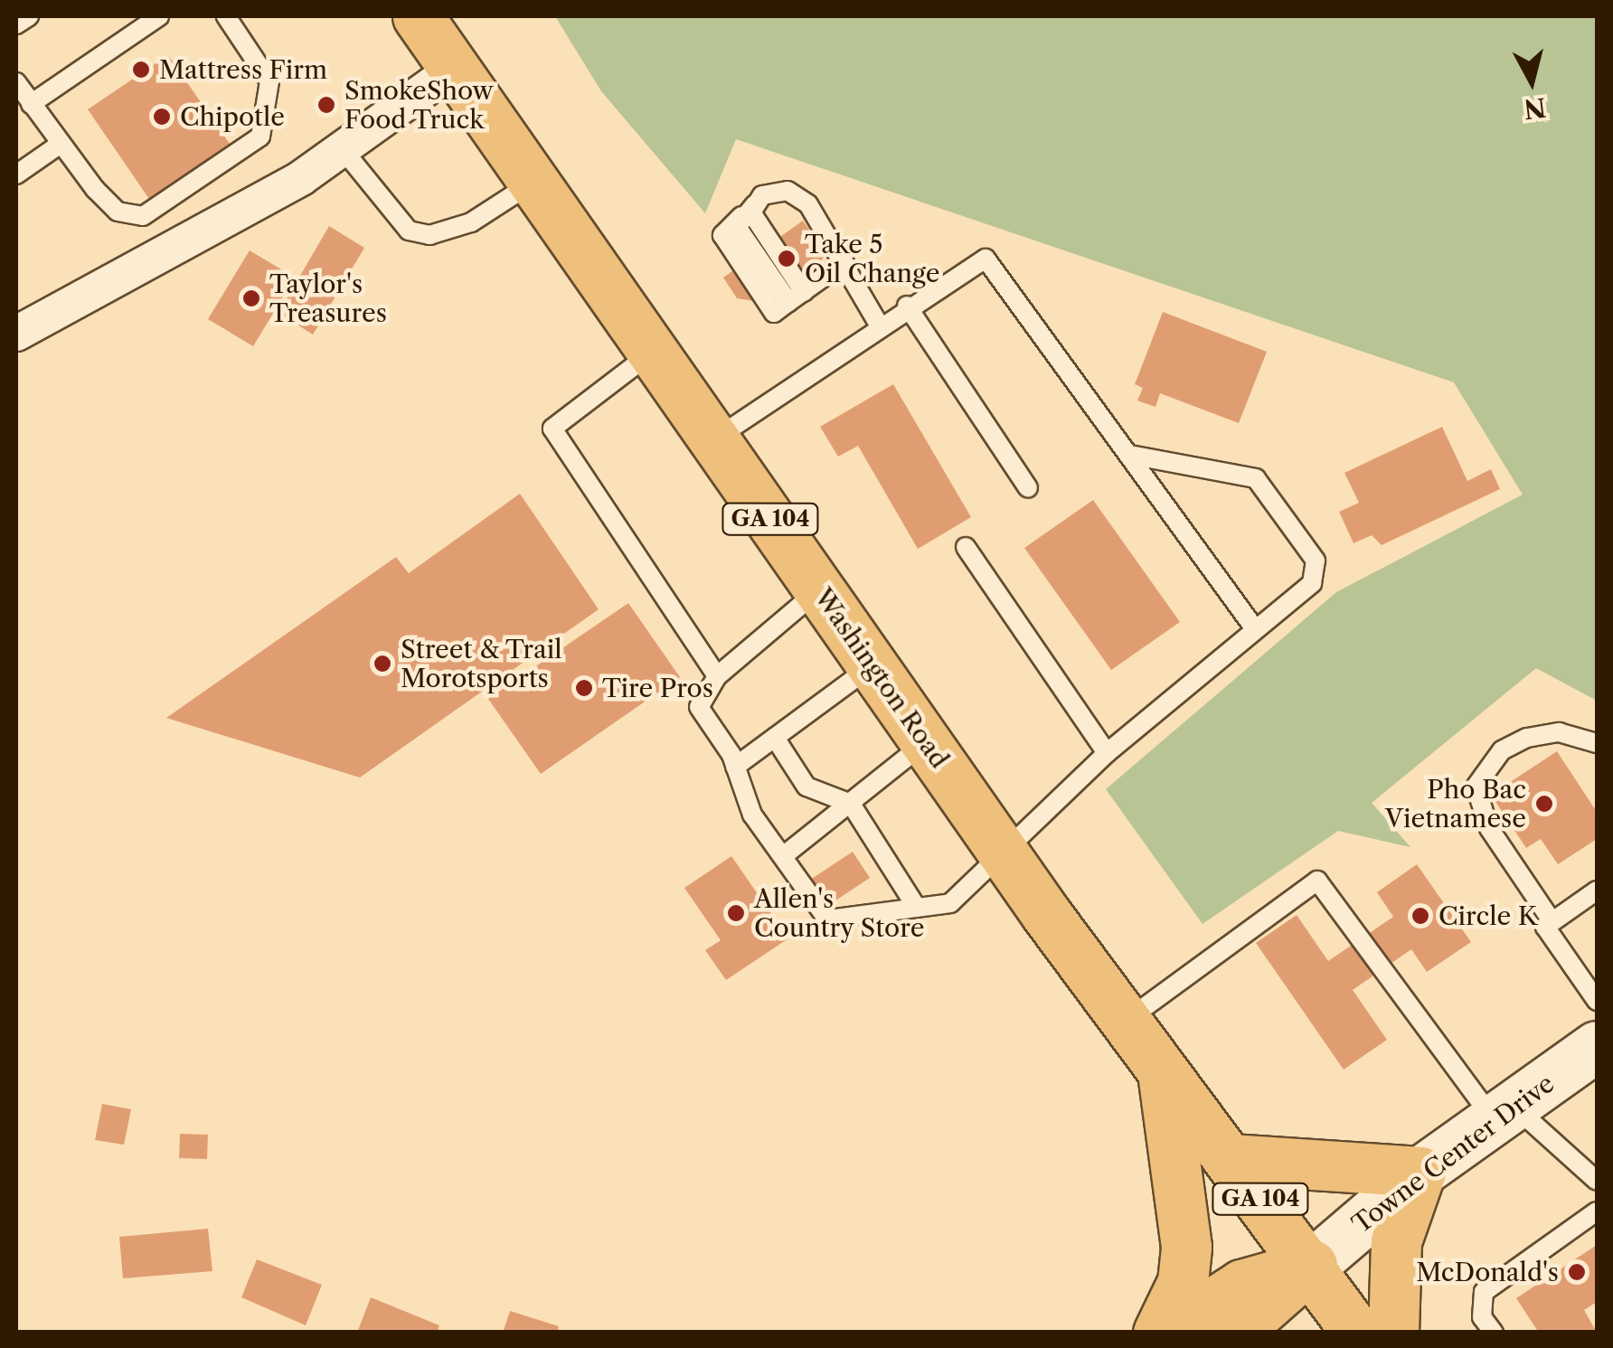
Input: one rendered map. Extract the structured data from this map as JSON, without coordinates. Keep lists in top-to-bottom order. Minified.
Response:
{"streets":{"main road":["GA 104","Washington Road","Towne Center Drive"]},"crossings":[["Washington Road","Towne Center Drive"]],"places":["Mattress Firm","SmokeShow Food Truck","Chipotle","Take 5 Oil Change","Taylor's Treasures","Street & Trail Morotsports","Tire Pros","Pho Bac Vietnamese","Allen's Country Store","Circle K","McDonald's"],"north":"bottom"}
